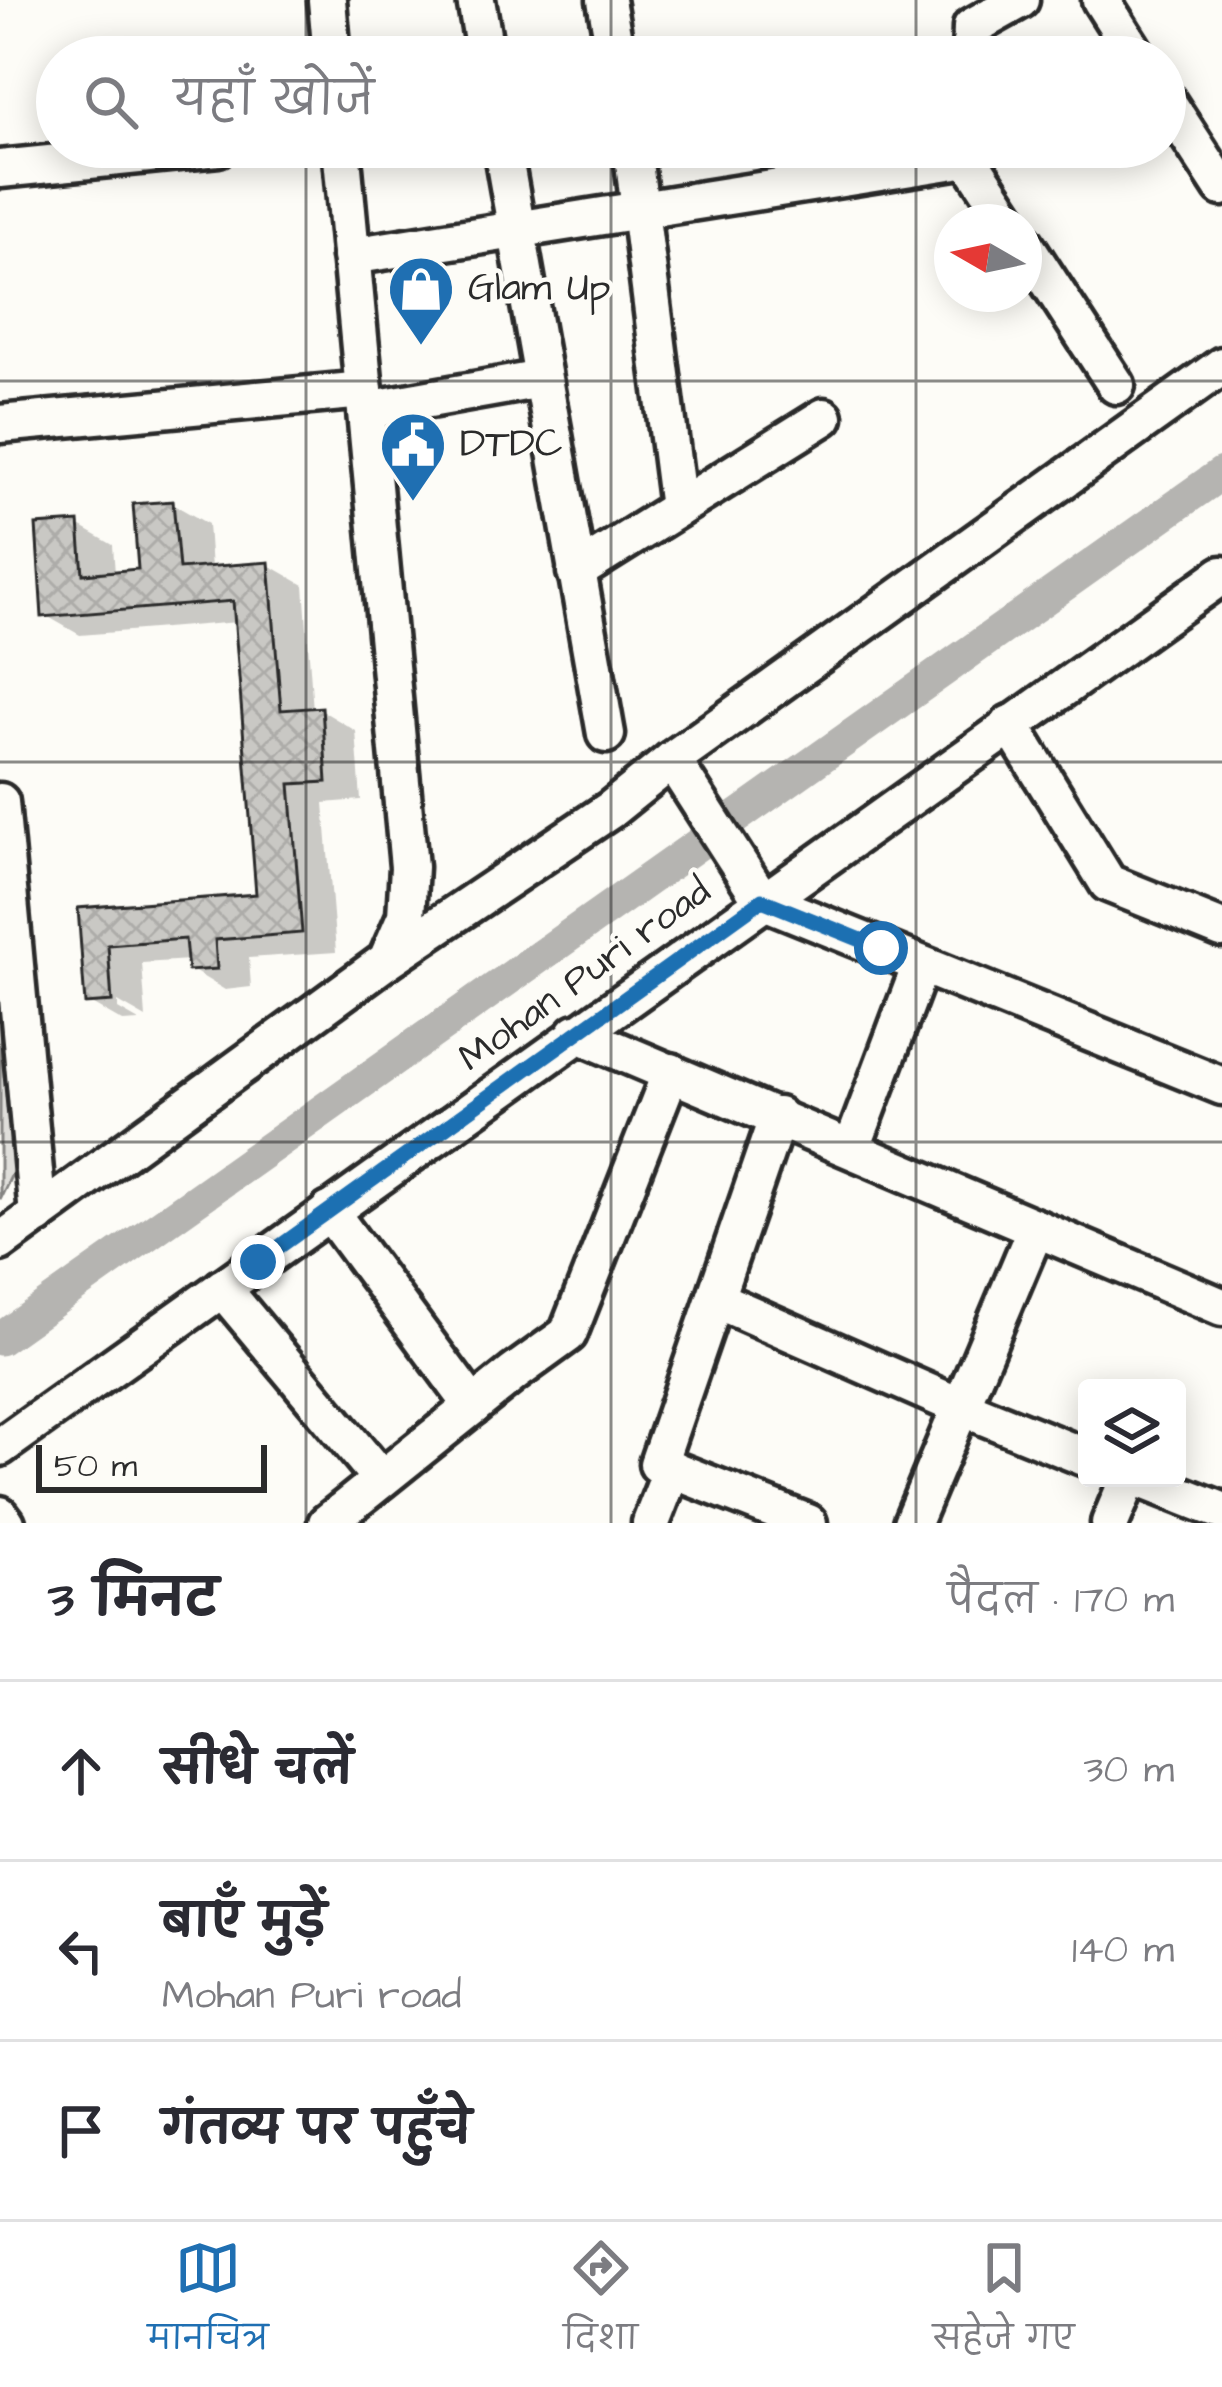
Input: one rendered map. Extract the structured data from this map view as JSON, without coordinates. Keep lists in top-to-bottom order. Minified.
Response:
{"streets":{"street":["Mohan Puri road"]},"places":{"shop":["Glam Up"],"public building":["DTDC"]},"scale_bar":"50 m","north":"left","page":{"search":"यहाँ खोजें","scale":"50 m","heading":["3 मिनट","पैदल · 170 m"],"list":[["सीधे चलें","30 m"],["बाएँ मुड़ें","Mohan Puri road","140 m"],"गंतव्य पर पहुँचे"],"nav":["मानचित्र","दिशा","सहेजे गए"]}}
